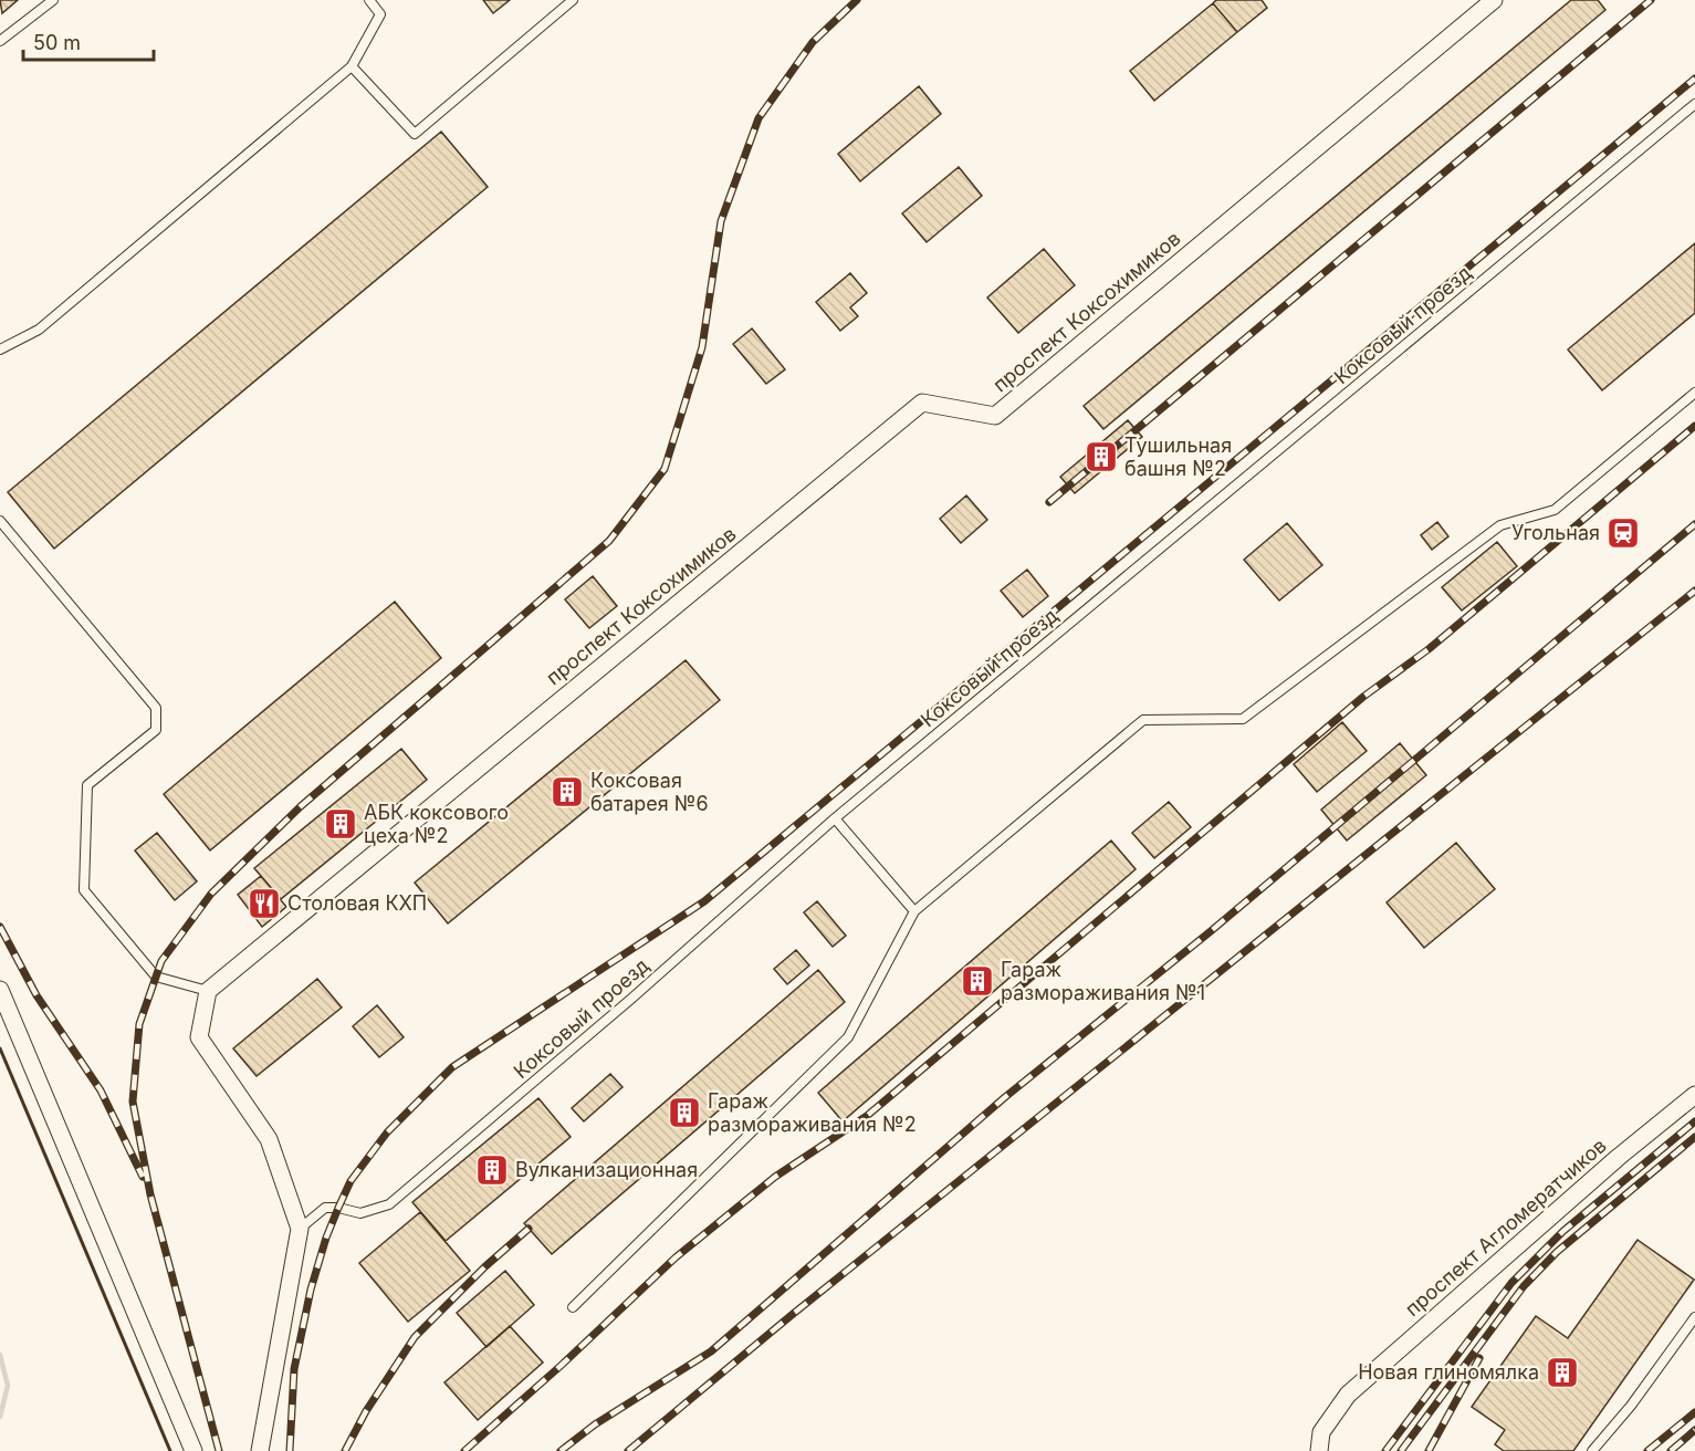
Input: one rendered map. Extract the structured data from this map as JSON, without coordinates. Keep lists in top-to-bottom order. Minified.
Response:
{"streets":{"street":["проспект Коксохимиков","проспект Агломератчиков"],"lane":["Коксовый проезд"]},"places":{"building":["Тушильная башня №2","Коксовая батарея №6","АБК коксового цеха №2","Гараж размораживания №1","Гараж размораживания №2","Вулканизационная","Новая глиномялка"],"station":["Угольная"],"restaurant":["Столовая КХП"]},"scale_bar":"50 m"}
